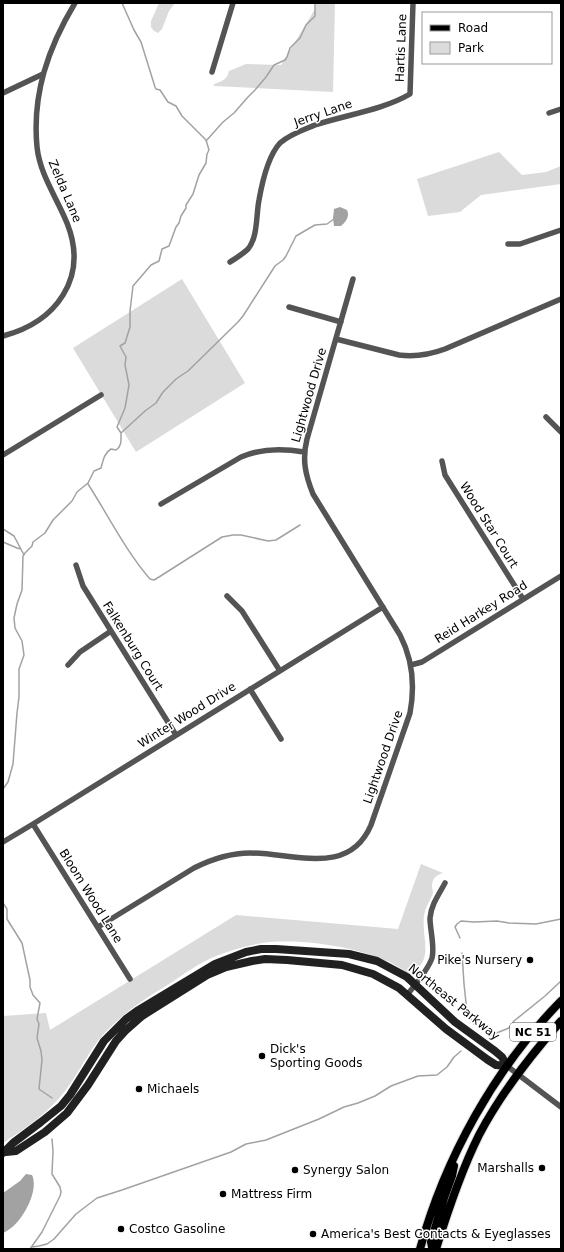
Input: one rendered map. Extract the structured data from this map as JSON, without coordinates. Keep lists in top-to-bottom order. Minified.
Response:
{"streets":{"main road":["NC 51"],"street":["Hartis Lane","Jerry Lane","Zelda Lane","Lightwood Drive","Wood Star Court","Reid Harkey Road","Falkenburg Court","Winter Wood Drive","Bloom Wood Lane","Northeast Parkway"]},"crossings":[["Hartis Lane","Jerry Lane"],["Lightwood Drive","Reid Harkey Road"],["Lightwood Drive","Winter Wood Drive"],["Lightwood Drive","Bloom Wood Lane"],["Wood Star Court","Reid Harkey Road"],["Falkenburg Court","Winter Wood Drive"],["Winter Wood Drive","Bloom Wood Lane"],["Northeast Parkway","NC 51"]],"places":["Pike's Nursery","Dick's Sporting Goods","Michaels","Marshalls","Synergy Salon","Mattress Firm","Costco Gasoline","America's Best Contacts & Eyeglasses"],"legend":["Road","Park"]}
